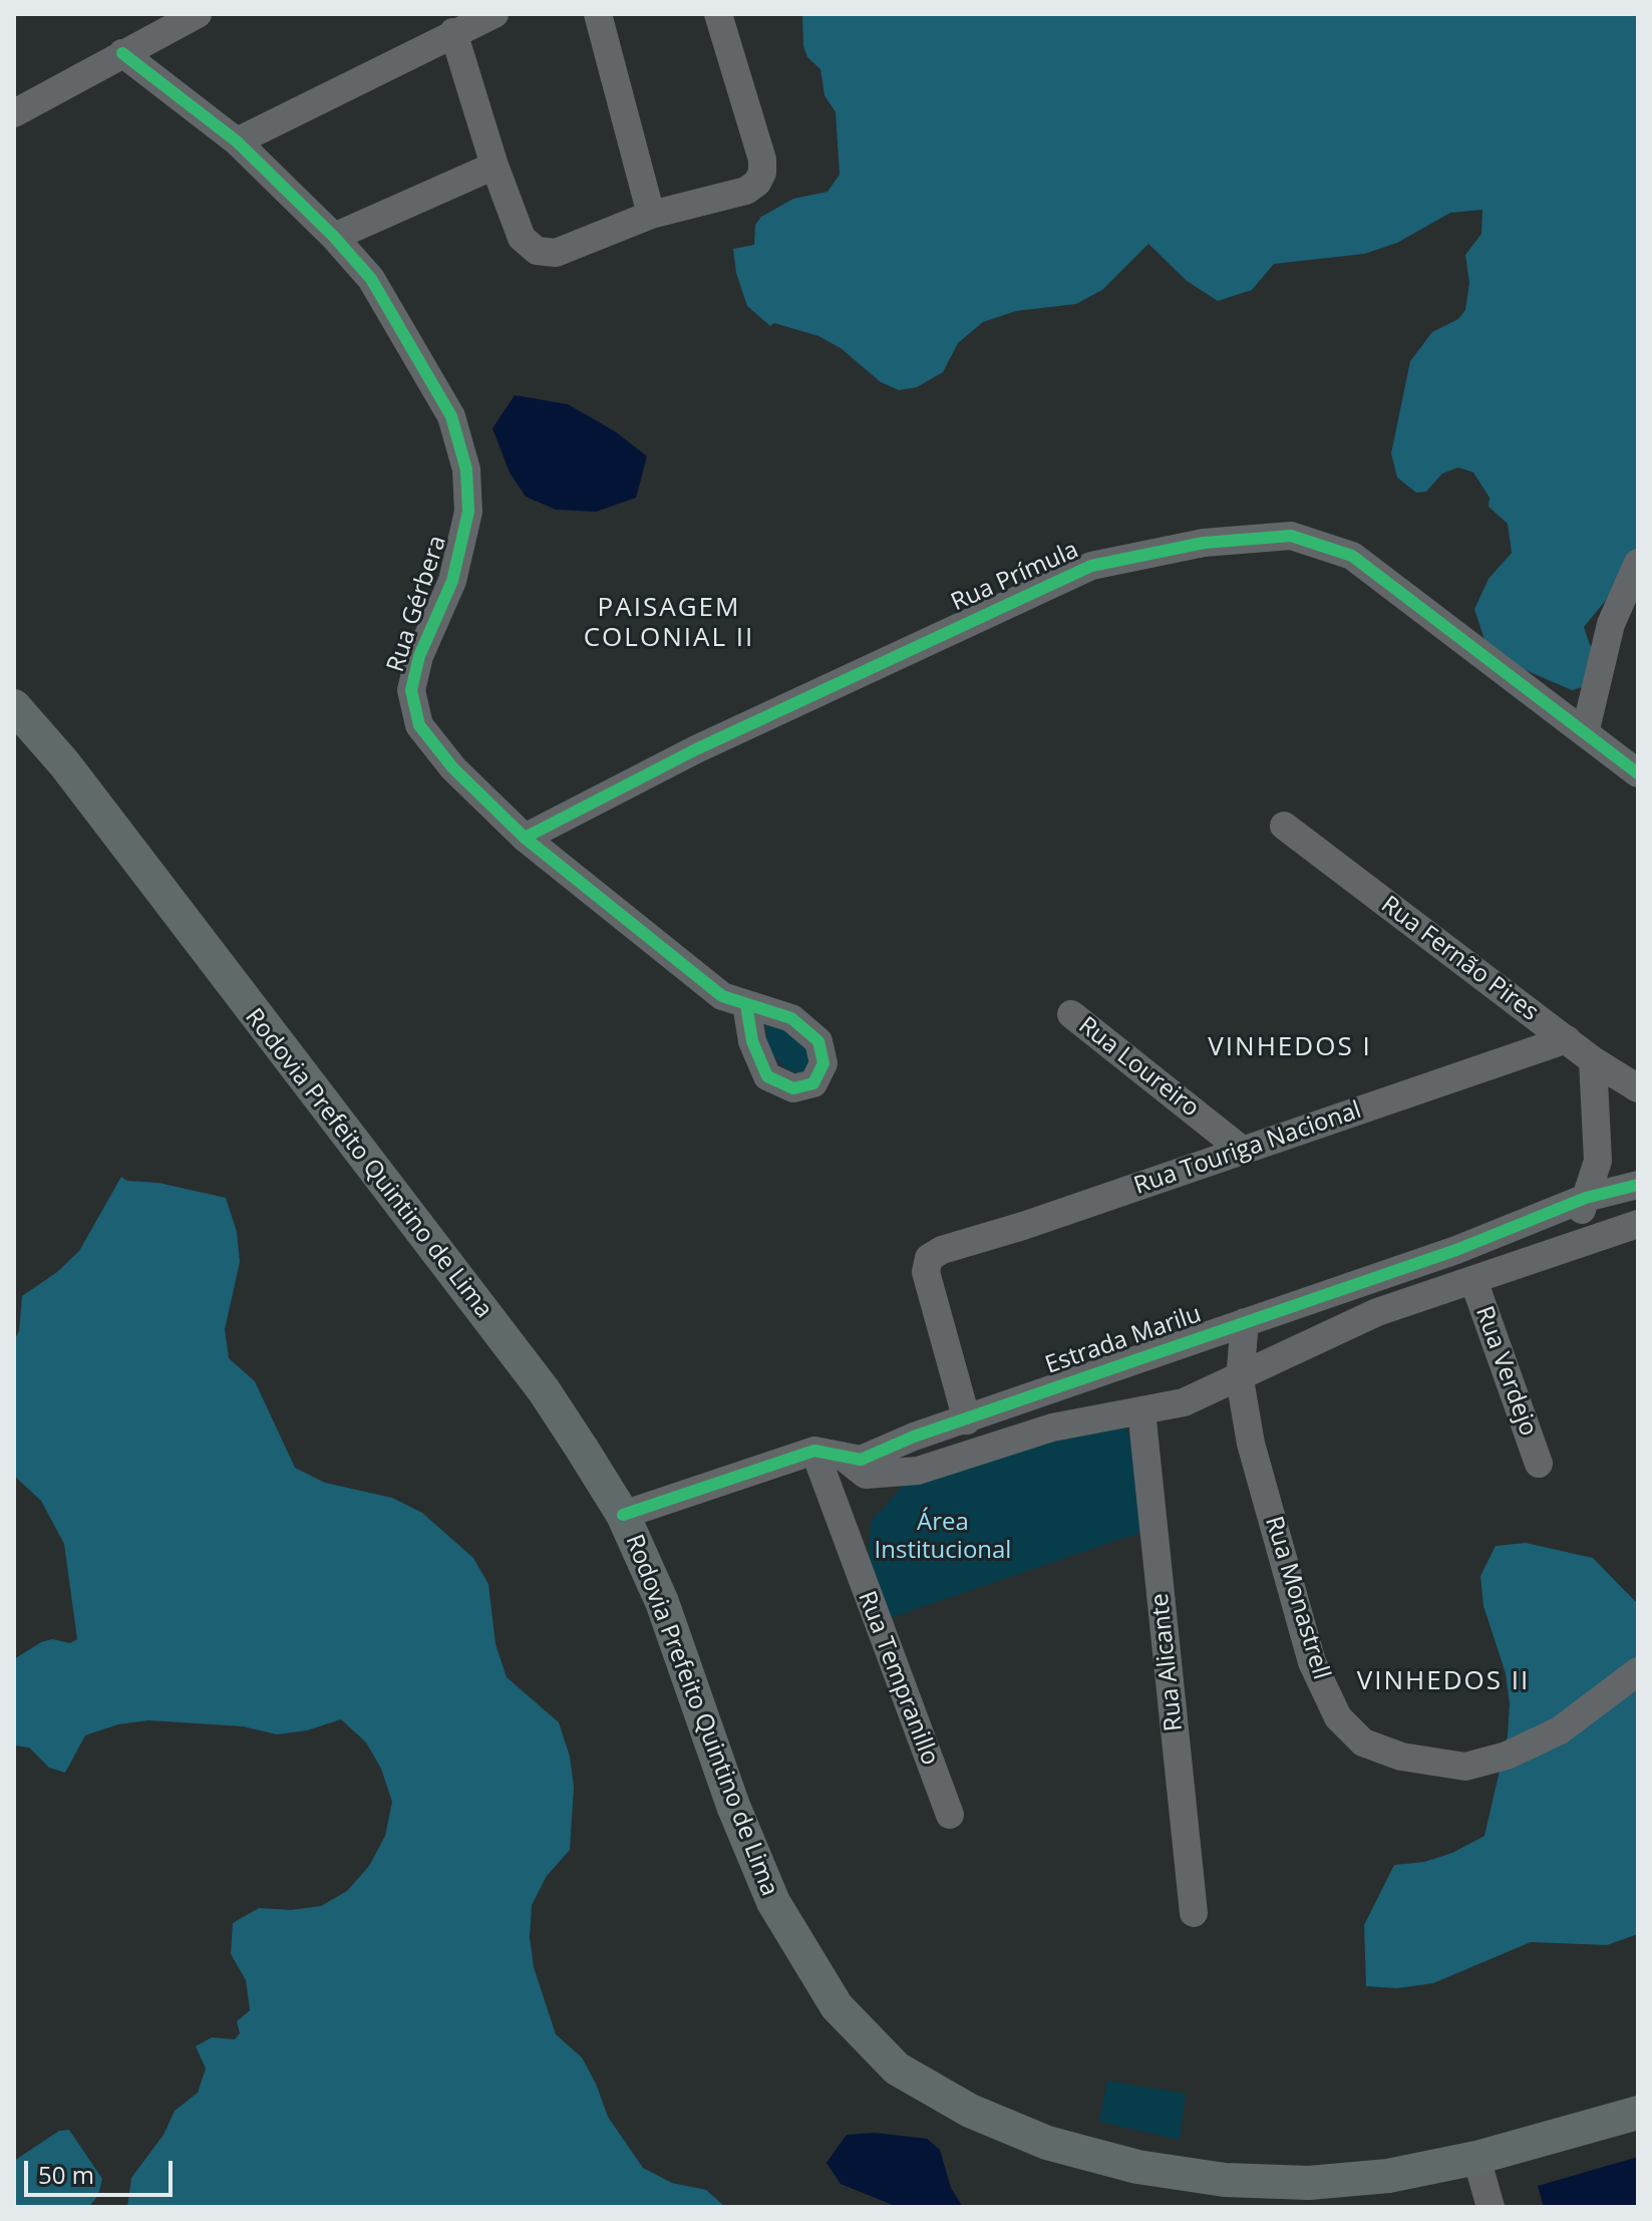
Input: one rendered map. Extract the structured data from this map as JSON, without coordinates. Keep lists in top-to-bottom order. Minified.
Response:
{"streets":{"main road":["Rodovia Prefeito Quintino de Lima"],"street":["Rua Prímula","Rua Gérbera","Rua Fernão Pires","Rua Loureiro","Rua Touriga Nacional","Estrada Marilu","Rua Verdejo","Rua Monastrell","Rua Alicante","Rua Tempranillo"]},"crossings":[["Rua Prímula","Rua Gérbera"],["Rua Fernão Pires","Rua Touriga Nacional"],["Rua Loureiro","Rua Touriga Nacional"],["Rua Touriga Nacional","Estrada Marilu"],["Rodovia Prefeito Quintino de Lima","Estrada Marilu"],["Estrada Marilu","Rua Monastrell"],["Estrada Marilu","Rua Tempranillo"]],"districts":["PAISAGEM COLONIAL II","VINHEDOS I","VINHEDOS II"],"parks":["Área Institucional"],"scale_bar":"50 m"}
